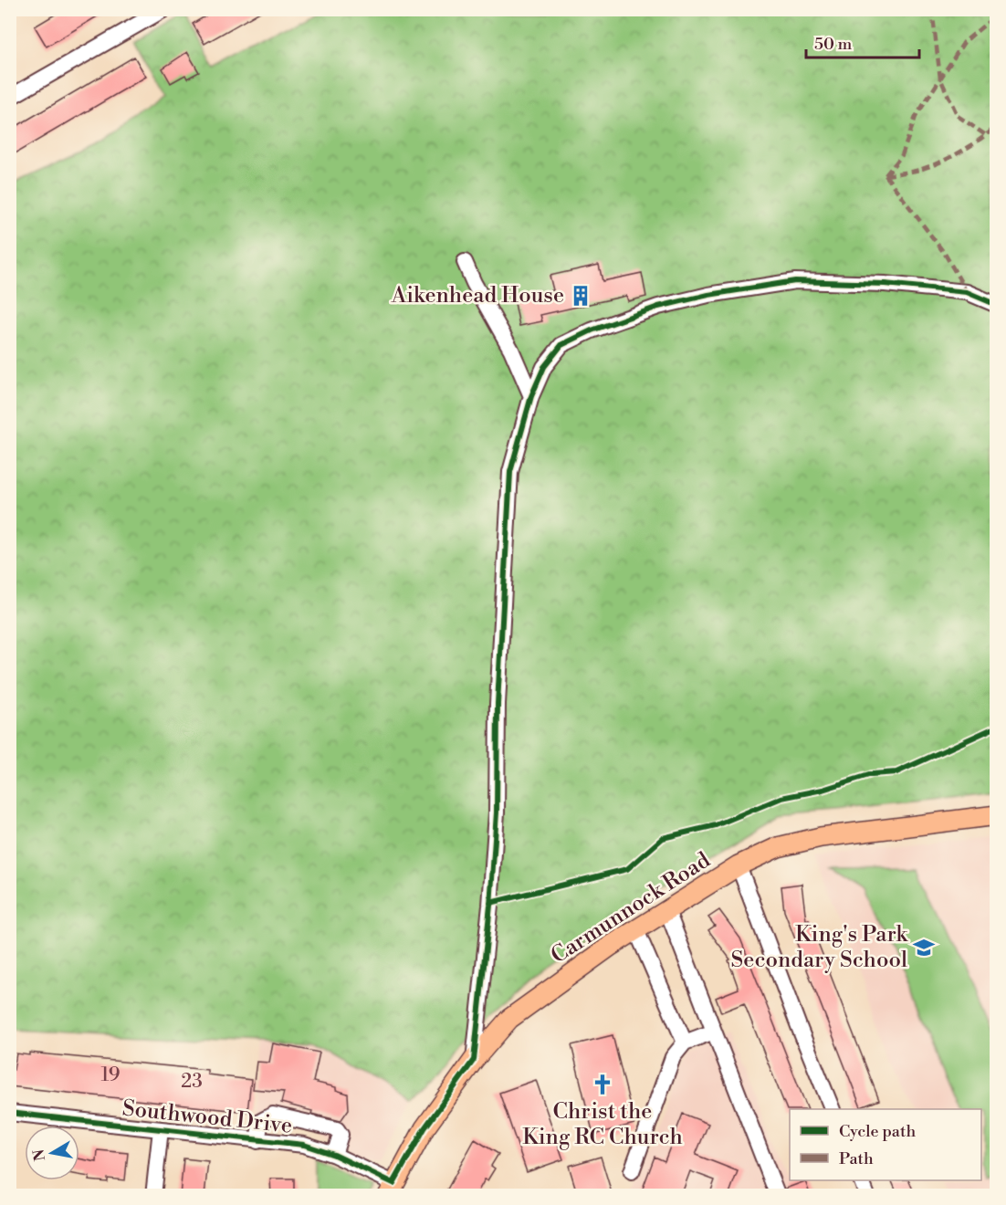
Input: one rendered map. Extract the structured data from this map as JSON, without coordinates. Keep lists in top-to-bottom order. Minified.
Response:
{"streets":{"main road":["Carmunnock Road"],"street":["Southwood Drive"]},"crossings":[["Carmunnock Road","Southwood Drive"]],"places":{"building":["Aikenhead House"],"school or university":["King's Park Secondary School"],"church":["Christ the King RC Church"]},"house_numbers":["19","23"],"legend":["Cycle path","Path"],"scale_bar":"50 m","north":"left"}
